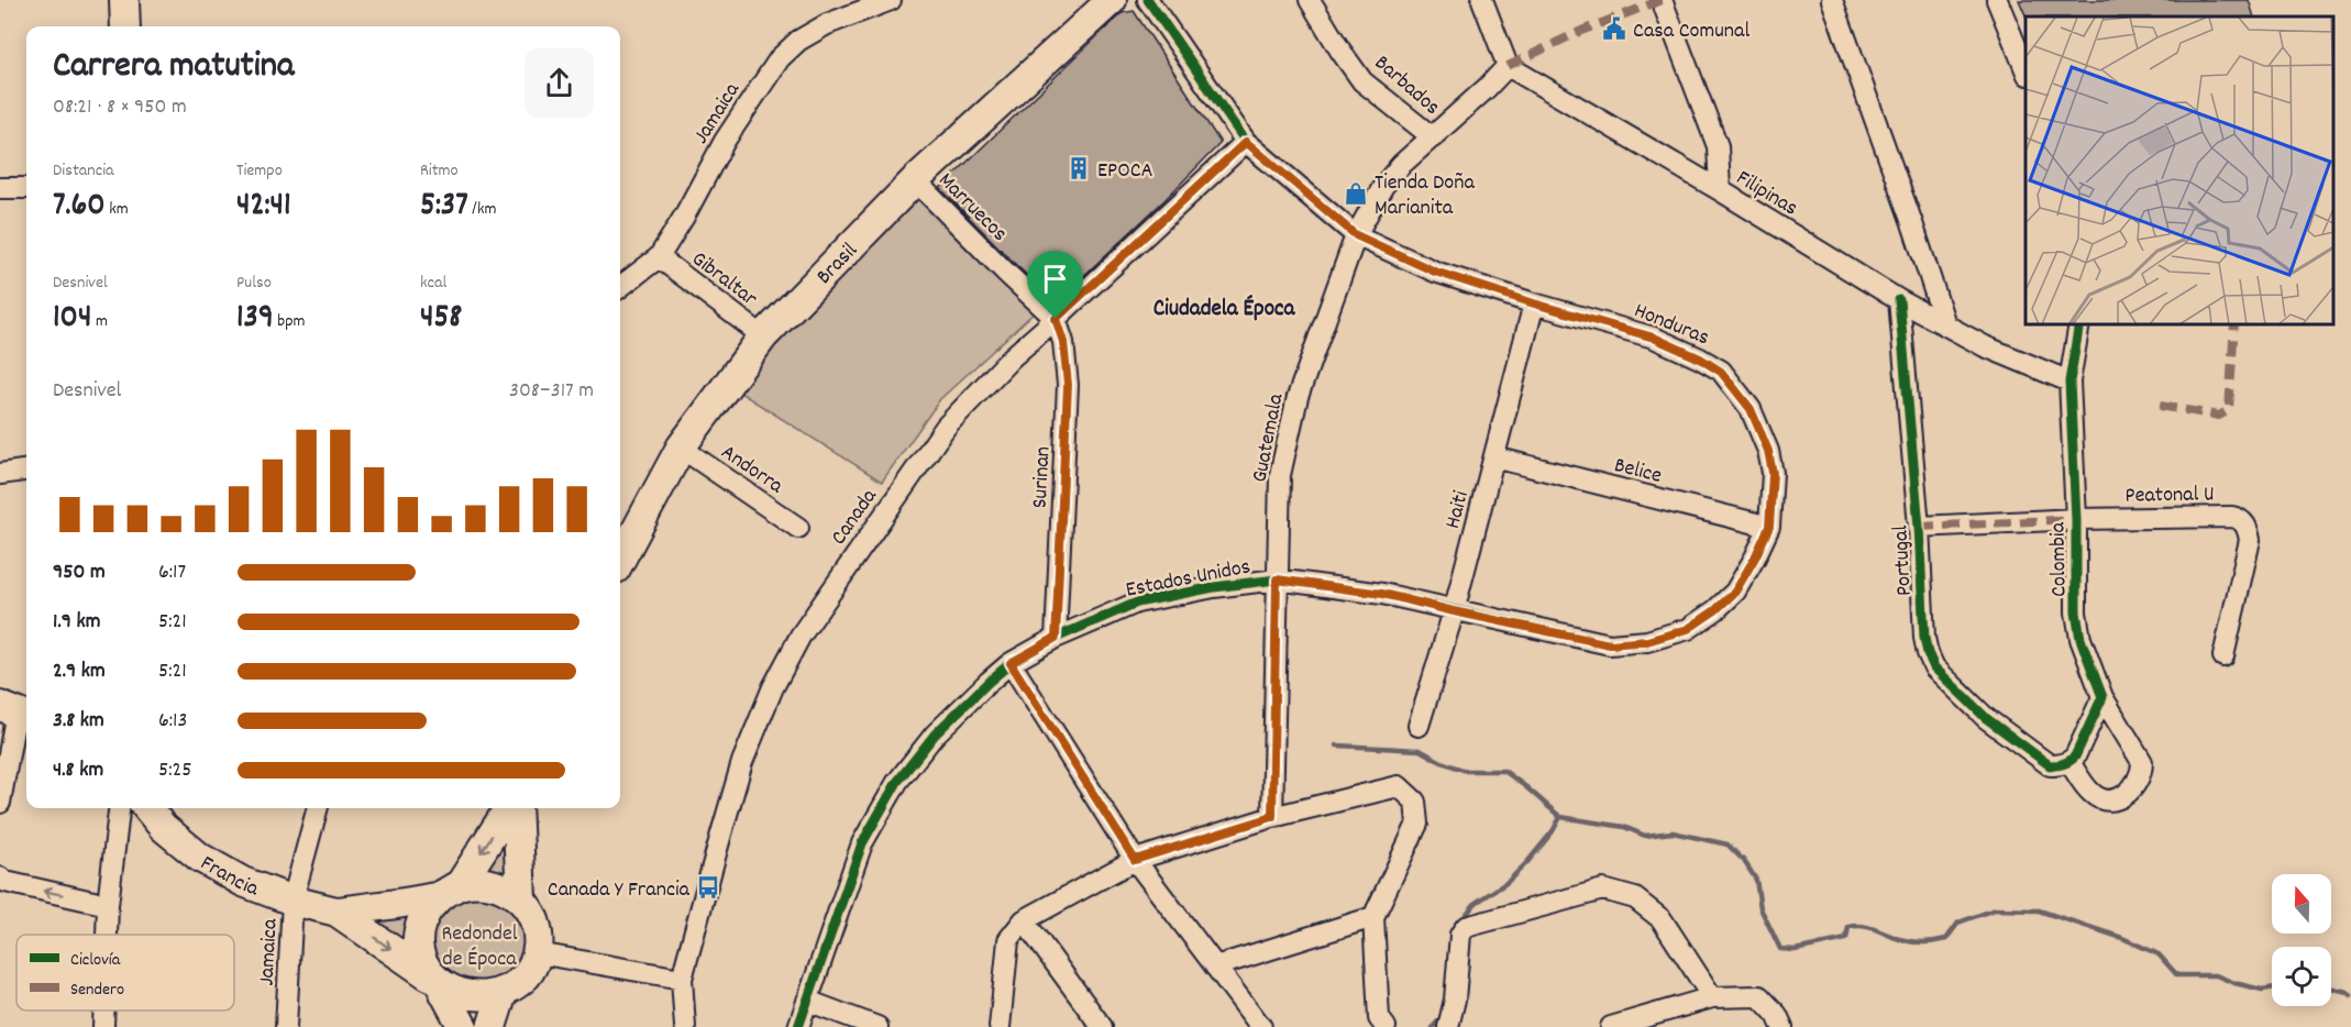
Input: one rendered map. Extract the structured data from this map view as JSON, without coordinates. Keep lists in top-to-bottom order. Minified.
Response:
{"streets":{"street":["Barbados","Jamaica","Filipinas","Marruecos","Brasil","Gibraltar","Honduras","Guatemala","Andorra","Belice","Surinan","Peatonal U","Haiti","Canada","Colombia","Portugal","Estados Unidos","Francia"]},"crossings":[["Barbados","Guatemala"],["Jamaica","Gibraltar"],["Jamaica","Francia"],["Filipinas","Guatemala"],["Filipinas","Colombia"],["Filipinas","Portugal"],["Marruecos","Brasil"],["Marruecos","Surinan"],["Marruecos","Canada"],["Brasil","Gibraltar"],["Brasil","Andorra"],["Honduras","Guatemala"],["Honduras","Belice"],["Honduras","Haiti"],["Honduras","Canada"],["Honduras","Estados Unidos"],["Guatemala","Estados Unidos"],["Belice","Haiti"],["Surinan","Canada"],["Surinan","Estados Unidos"],["Peatonal U","Colombia"],["Haiti","Estados Unidos"],["Colombia","Portugal"]],"districts":["Ciudadela Época"],"parks":["Redondel de Época"],"places":{"public building":["Casa Comunal"],"building":["EPOCA"],"shop":["Tienda Doña Marianita"],"bus stop":["Canada Y Francia"]},"legend":["Ciclovía","Sendero"],"north":"top","page":{"heading":["Carrera matutina","08:21 · 8 × 950 m"],"stats":[["Distancia","7.60 km"],["Tiempo","42:41"],["Ritmo","5:37 /km"],["Desnivel","104 m"],["Pulso","139 bpm"],["kcal","458"]],"chart":["Desnivel","308–317 m"],"list":[{"name":"950 m","note":"6:17"},{"name":"1.9 km","note":"5:21"},{"name":"2.9 km","note":"5:21"},{"name":"3.8 km","note":"6:13"},{"name":"4.8 km","note":"5:25"}]}}
